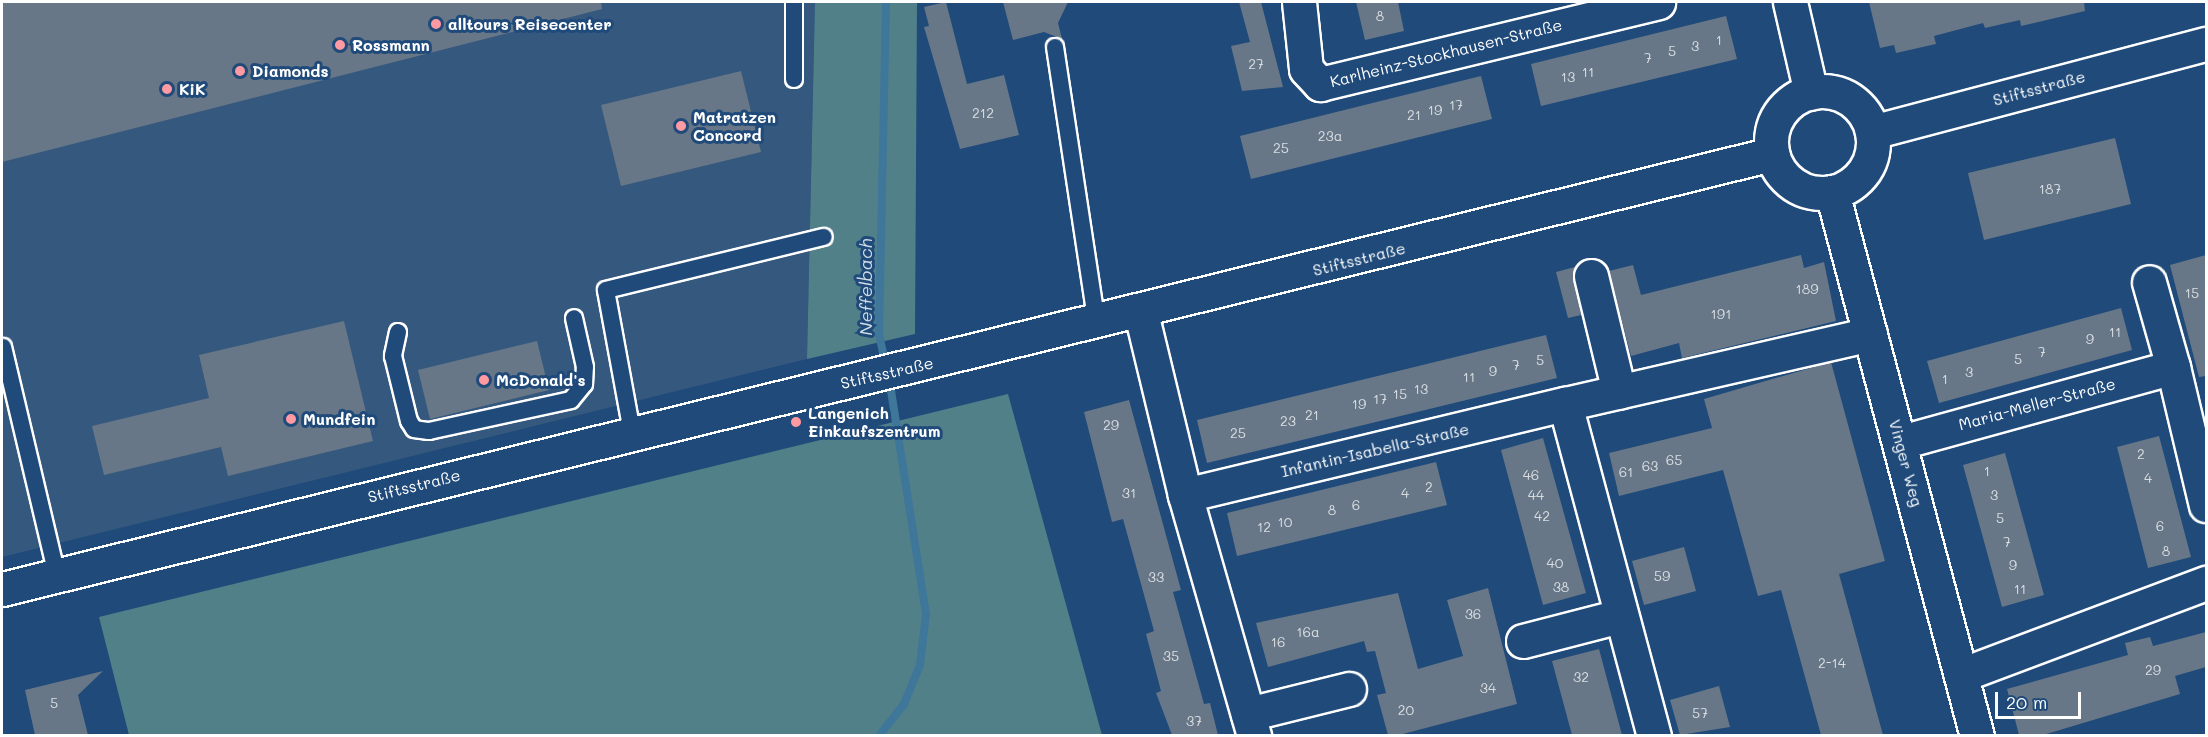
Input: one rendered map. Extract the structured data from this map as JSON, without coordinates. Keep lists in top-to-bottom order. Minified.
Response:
{"streets":{"street":["Karlheinz-Stockhausen-Straße","Stiftsstraße","Maria-Meller-Straße","Infantin-Isabella-Straße","Vinger Weg"]},"crossings":[["Stiftsstraße","Vinger Weg"],["Maria-Meller-Straße","Vinger Weg"],["Infantin-Isabella-Straße","Vinger Weg"]],"water":["Neffelbach"],"places":["alltours Reisecenter","Rossmann","Diamonds","KiK","Matratzen Concord","McDonald's","Mundfein","Langenich Einkaufszentrum"],"house_numbers":["8","1","3","5","7","27","11","13","17","19","212","21","23a","25","187","189","15","191","11","9","7","5","5","7","9","3","11","1","13","15","17","19","21","23","29","25","2","65","63","1","61","46","4","2","31","4","44","3","6","8","42","5","10","6","12","7","8","40","9","59","33","38","11","36","16a","16","35","2-14","29","32","34","5","20","57","37"],"scale_bar":"20 m"}
